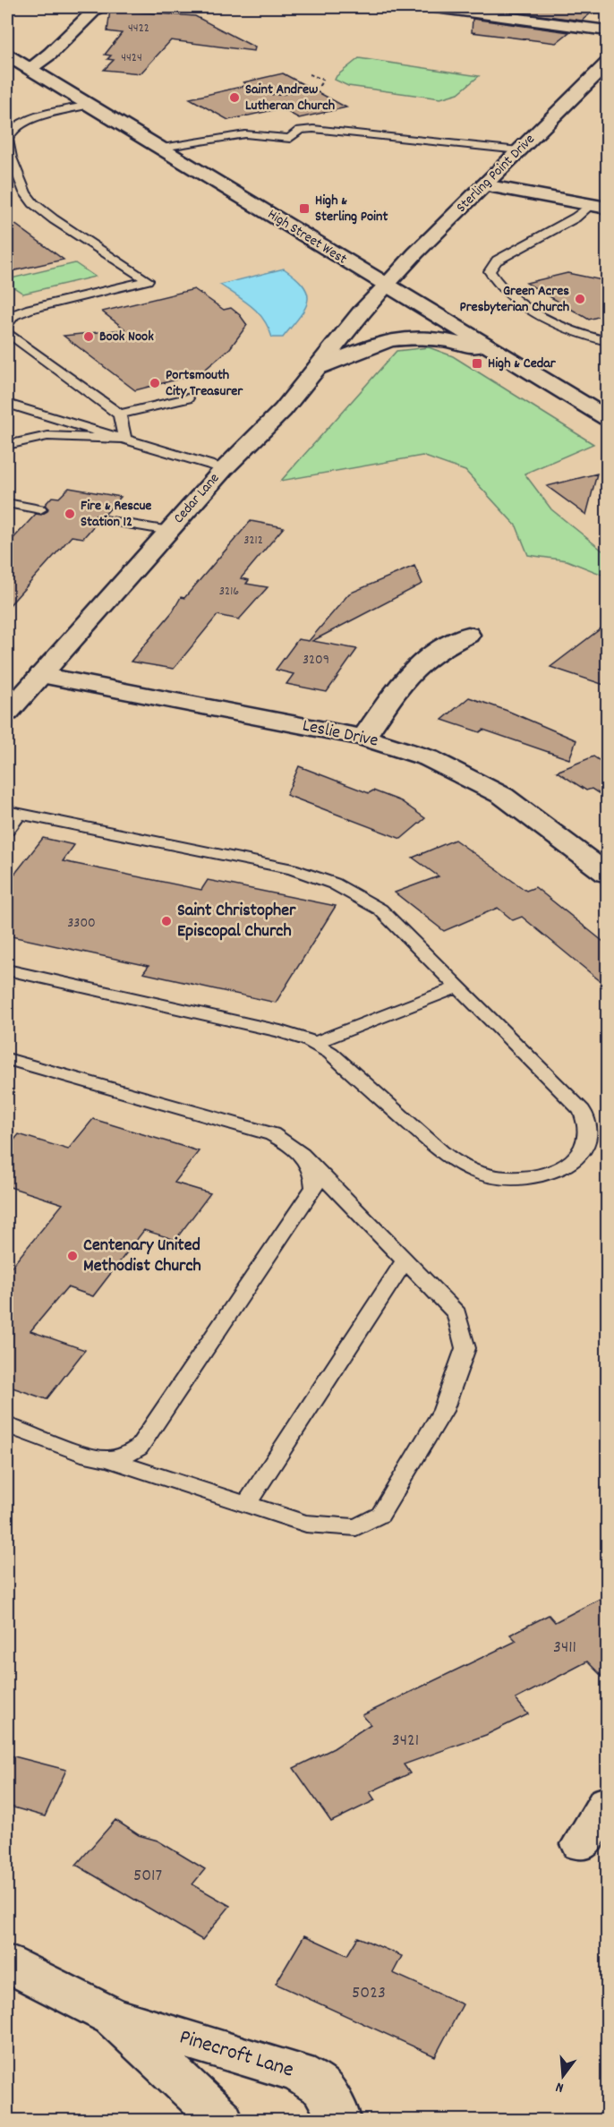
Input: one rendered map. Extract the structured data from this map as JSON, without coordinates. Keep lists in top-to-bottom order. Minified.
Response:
{"streets":{"street":["Sterling Point Drive","High Street West","Cedar Lane","Leslie Drive","Pinecroft Lane"]},"crossings":[["Sterling Point Drive","High Street West"],["Sterling Point Drive","Cedar Lane"],["High Street West","Cedar Lane"],["Cedar Lane","Leslie Drive"]],"places":{"other":["Saint Andrew Lutheran Church","Green Acres Presbyterian Church","Book Nook","Portsmouth City Treasurer","Fire & Rescue Station 12","Saint Christopher Episcopal Church","Centenary United Methodist Church"],"transit":["High & Sterling Point","High & Cedar"]},"house_numbers":["4422","4424","3212","3216","3209","3300","3411","3421","5017","5023"],"north":"bottom"}
